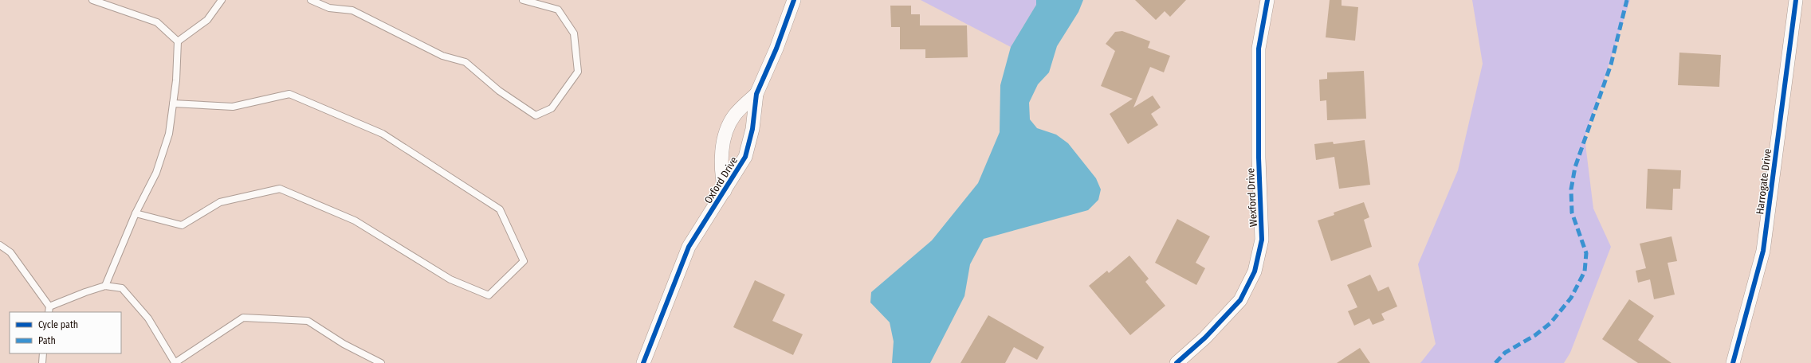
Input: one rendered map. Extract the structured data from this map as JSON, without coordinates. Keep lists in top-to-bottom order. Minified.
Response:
{"streets":{"street":["Oxford Drive","Harrogate Drive","Wexford Drive"]},"legend":["Cycle path","Path"]}
